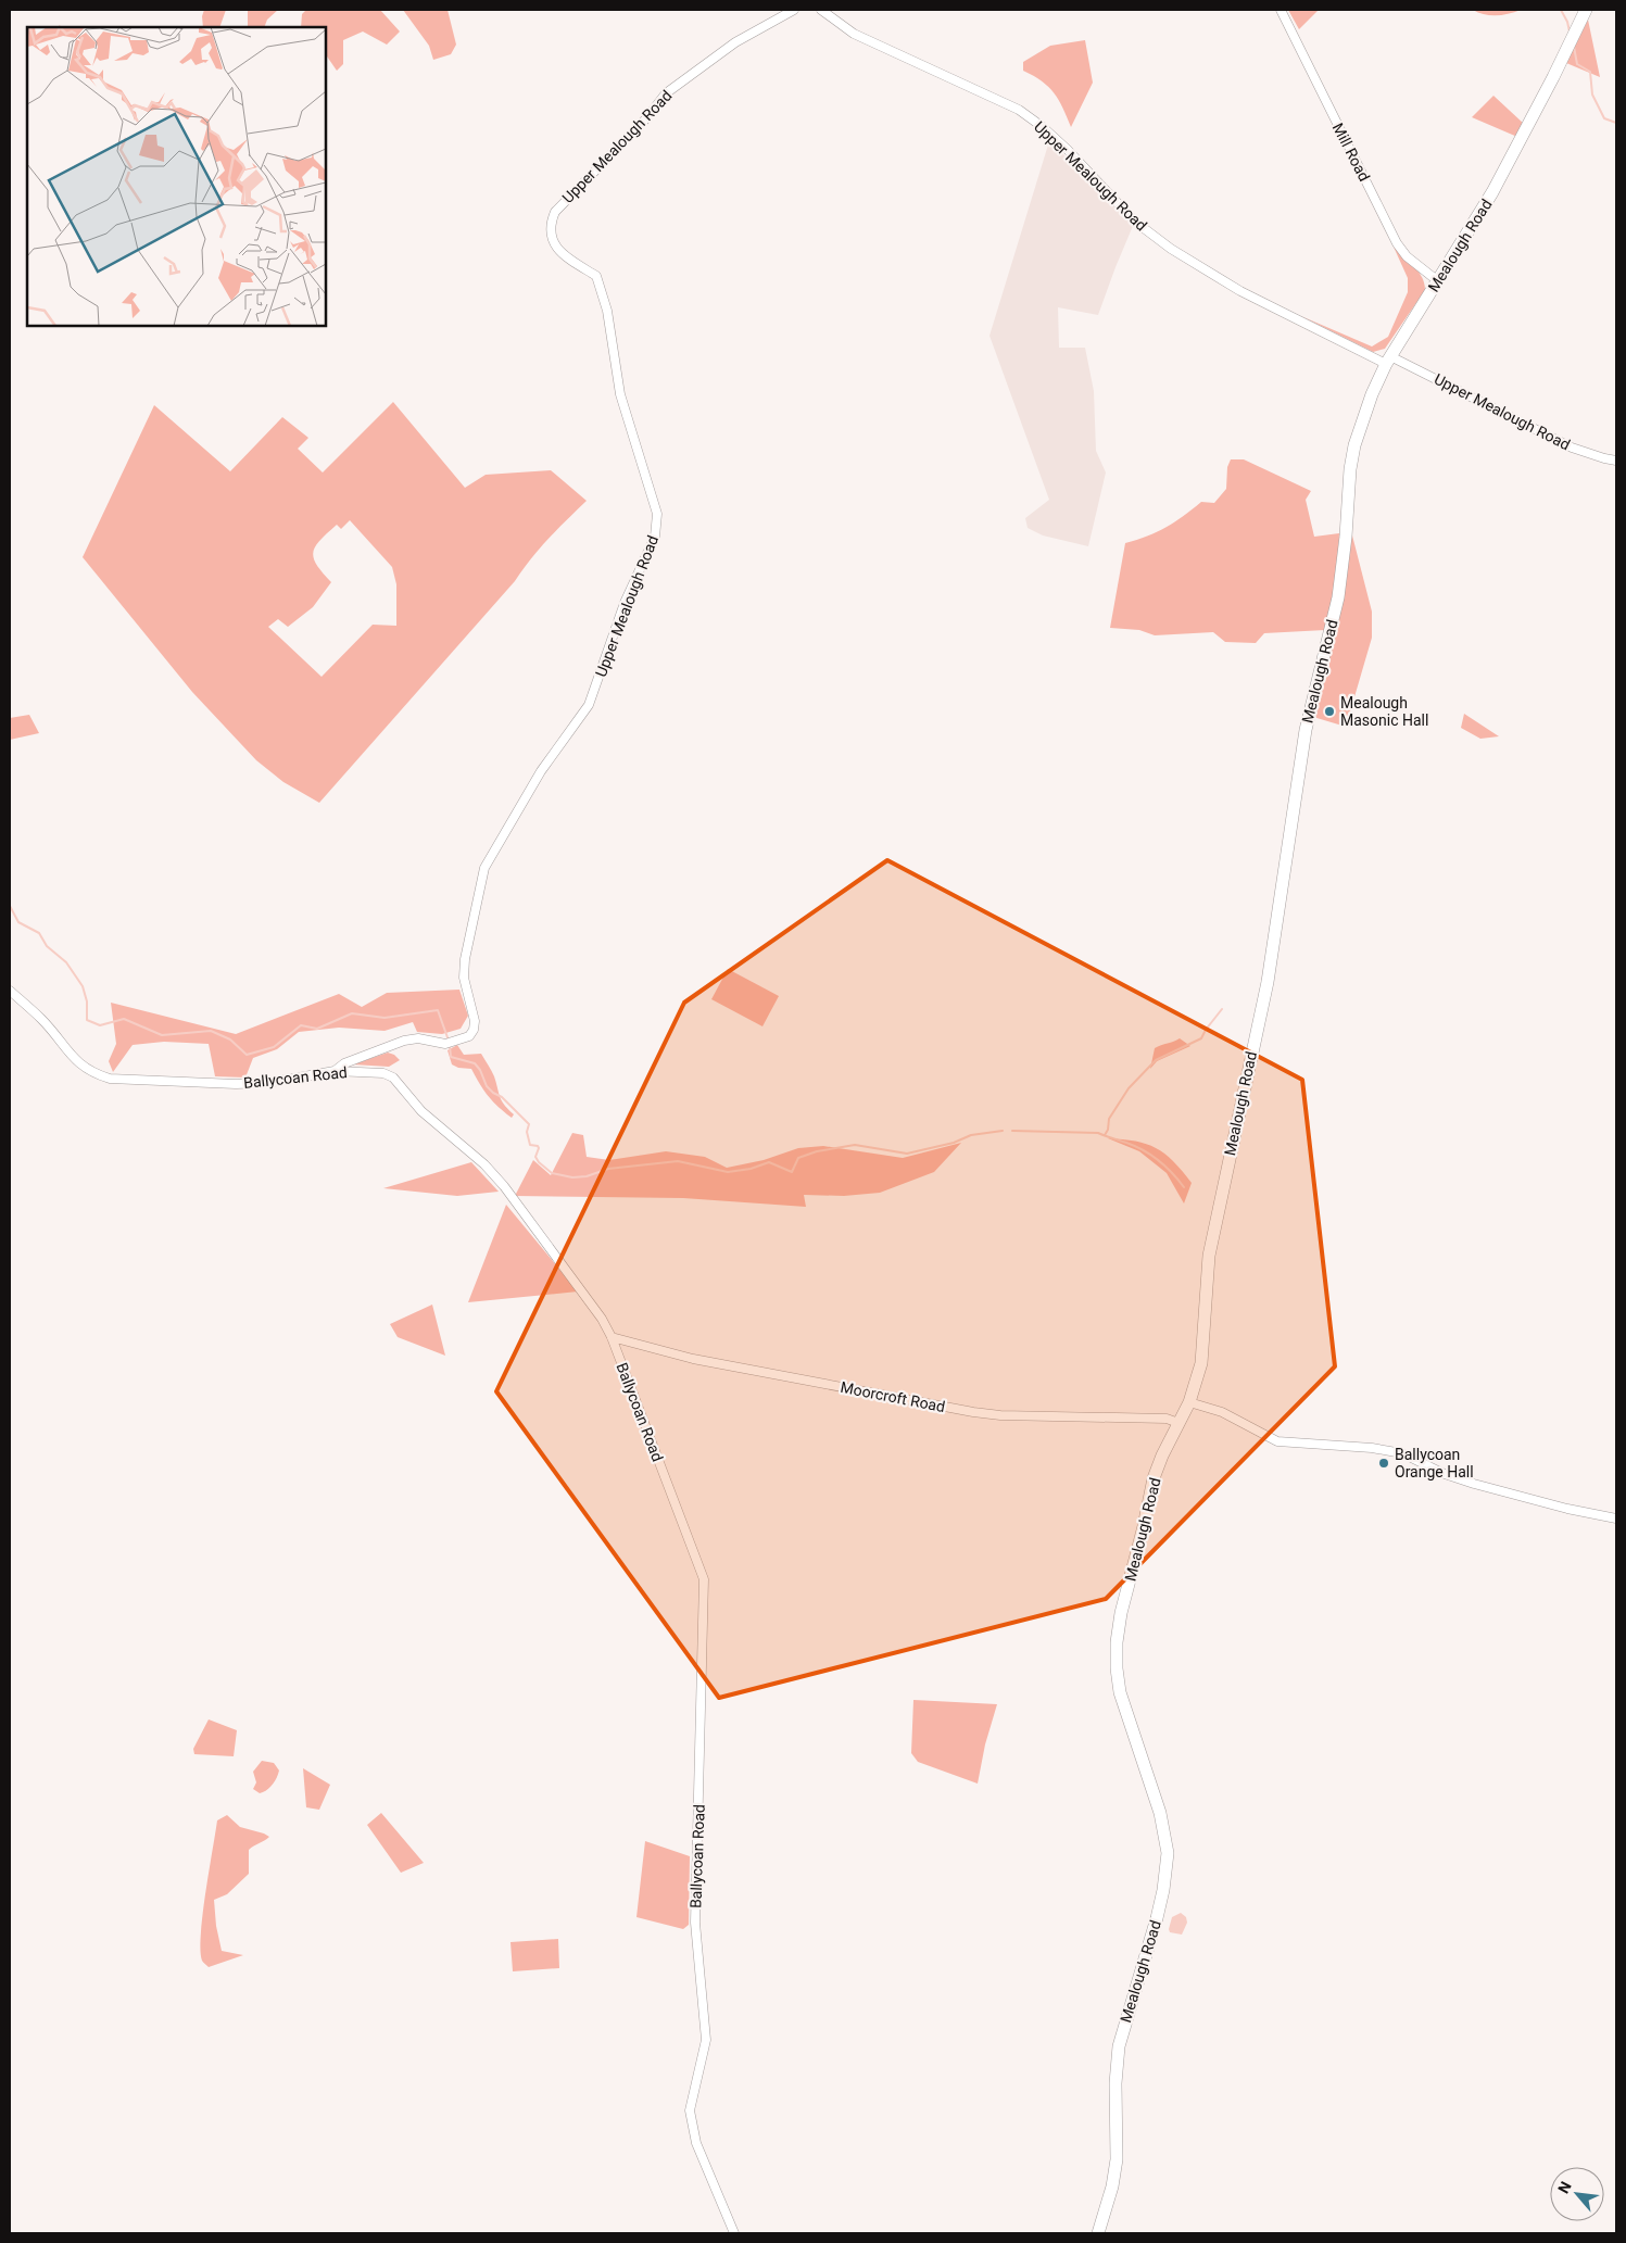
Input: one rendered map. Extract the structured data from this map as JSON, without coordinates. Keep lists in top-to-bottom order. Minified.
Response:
{"streets":{"street":["Upper Mealough Road","Mill Road","Mealough Road","Ballycoan Road","Moorcroft Road"]},"crossings":[["Upper Mealough Road","Mealough Road"],["Upper Mealough Road","Ballycoan Road"],["Mill Road","Mealough Road"],["Mealough Road","Moorcroft Road"],["Ballycoan Road","Moorcroft Road"]],"places":["Mealough Masonic Hall","Ballycoan Orange Hall"],"north":"top left"}
